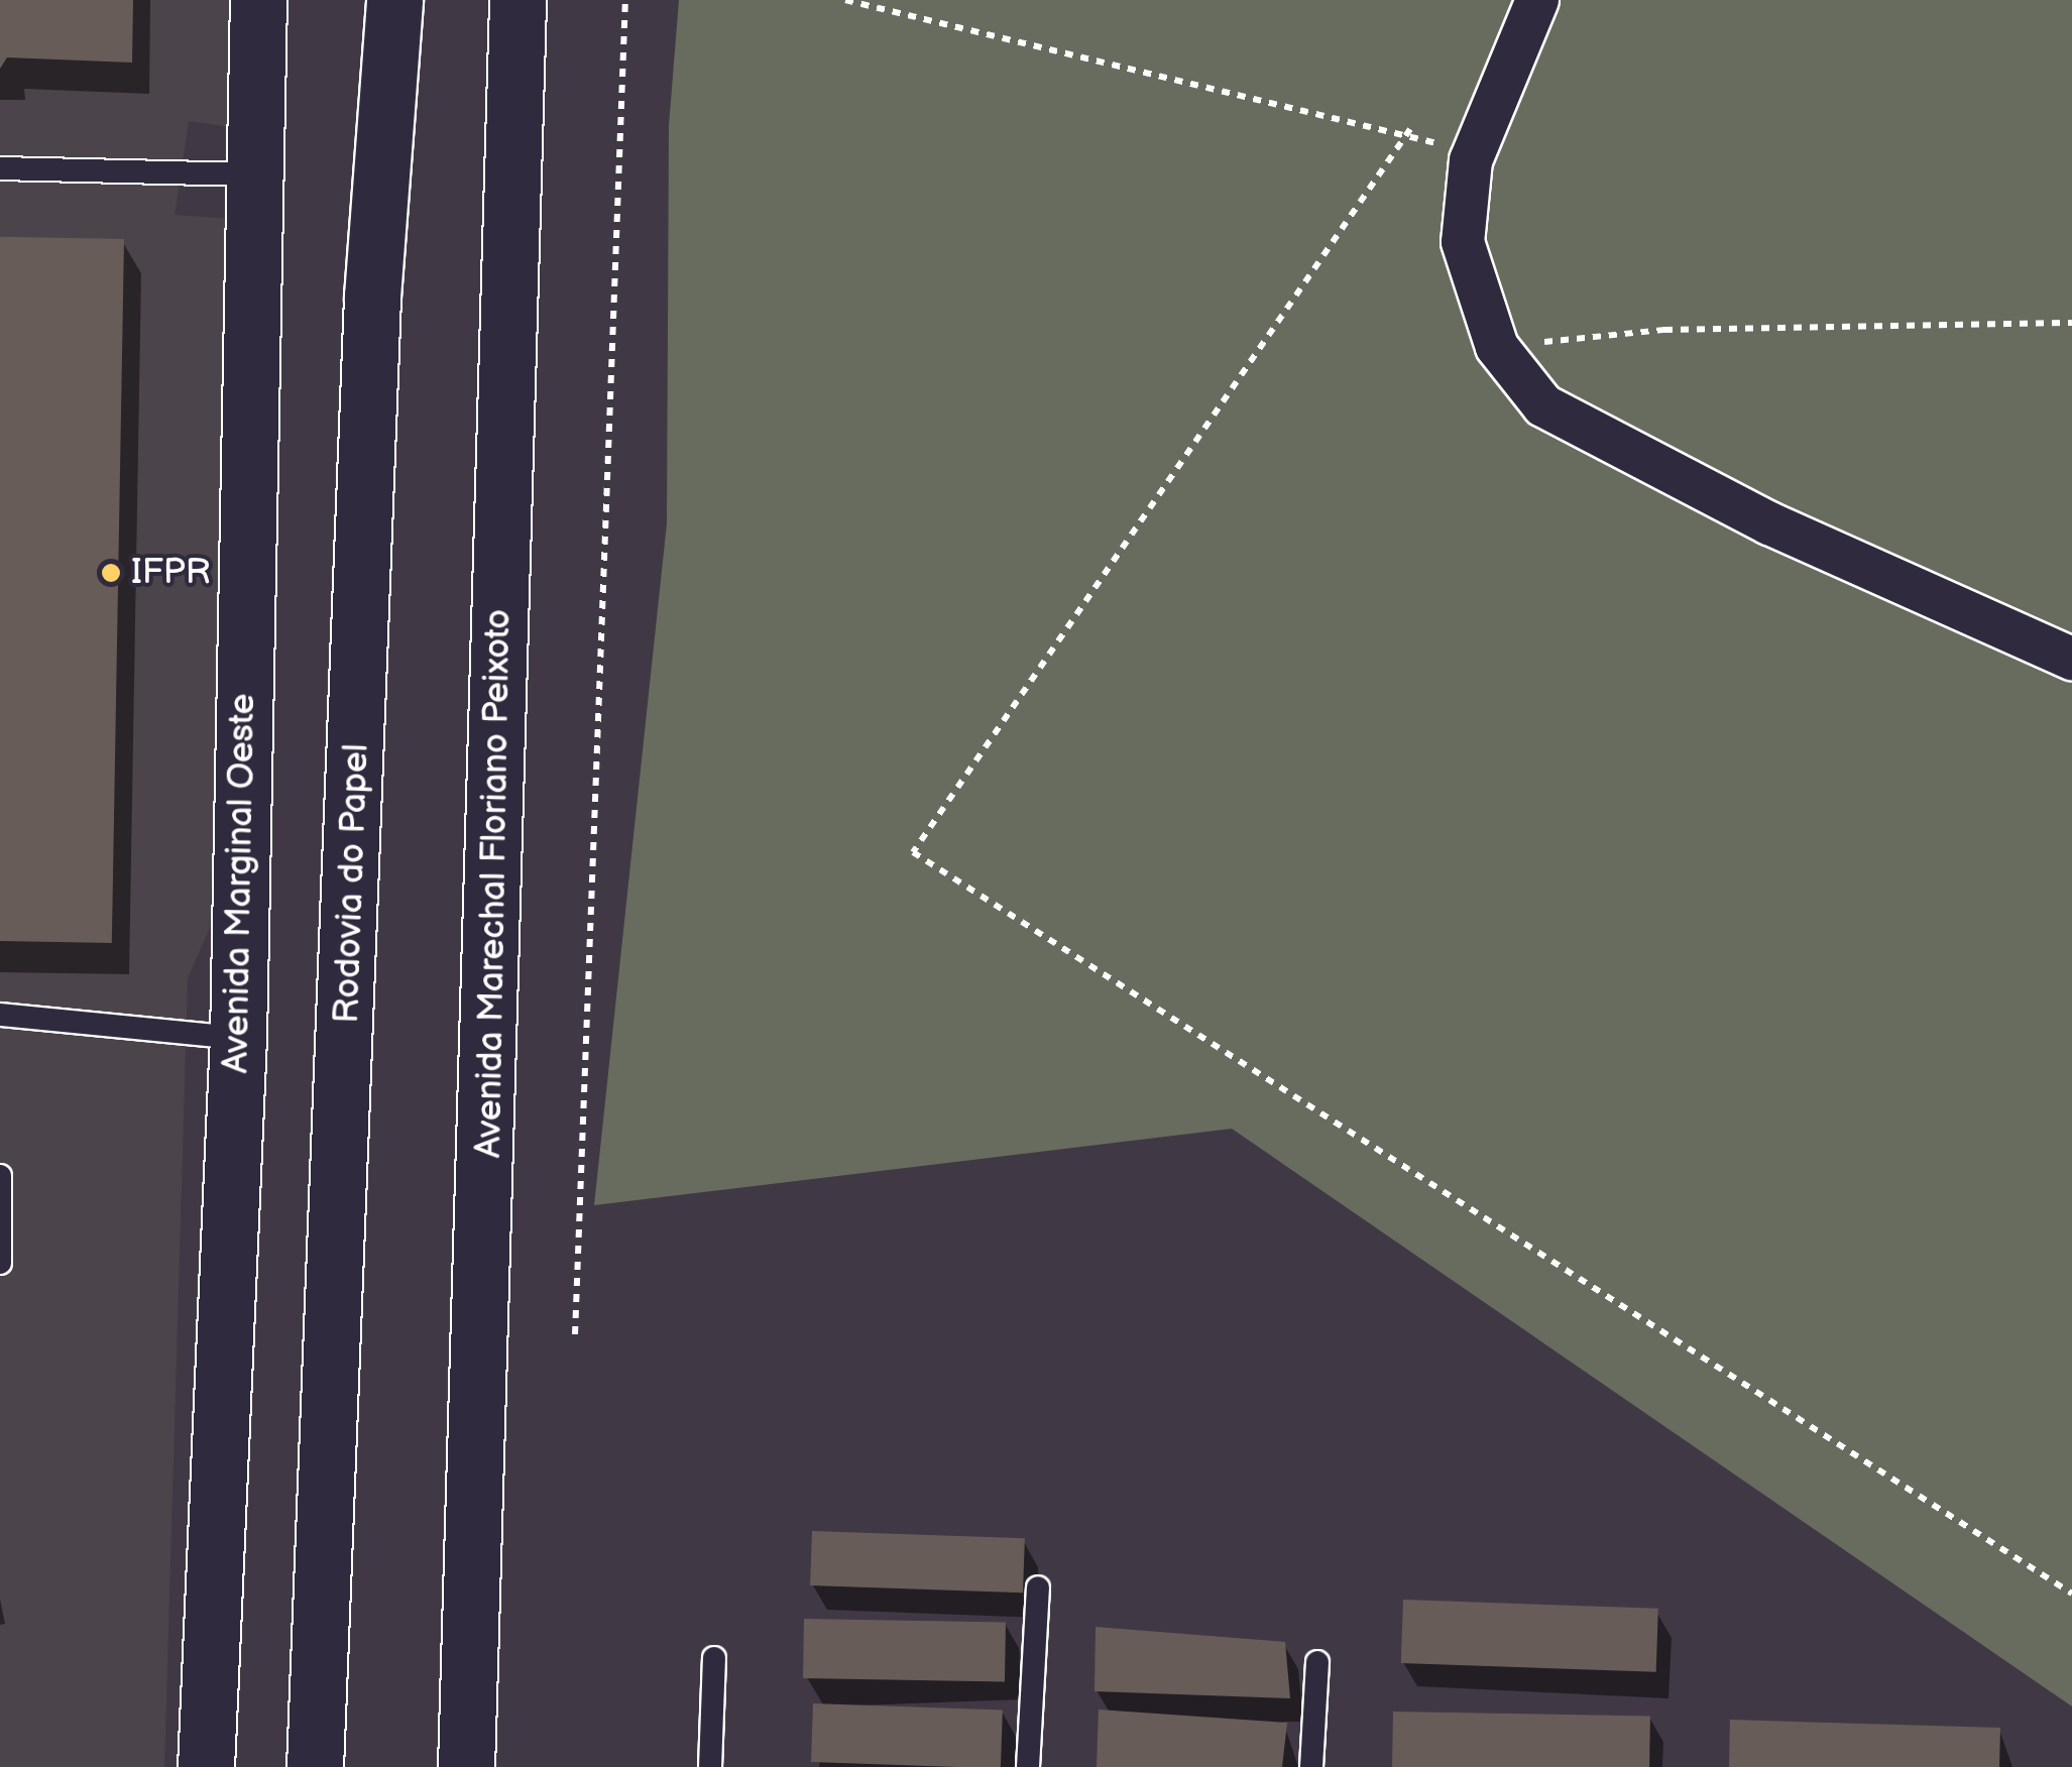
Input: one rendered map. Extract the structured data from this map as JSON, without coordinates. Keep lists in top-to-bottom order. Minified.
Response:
{"streets":{"main road":["Avenida Marginal Oeste","Rodovia do Papel","Avenida Marechal Floriano Peixoto"]},"places":["IFPR"]}
